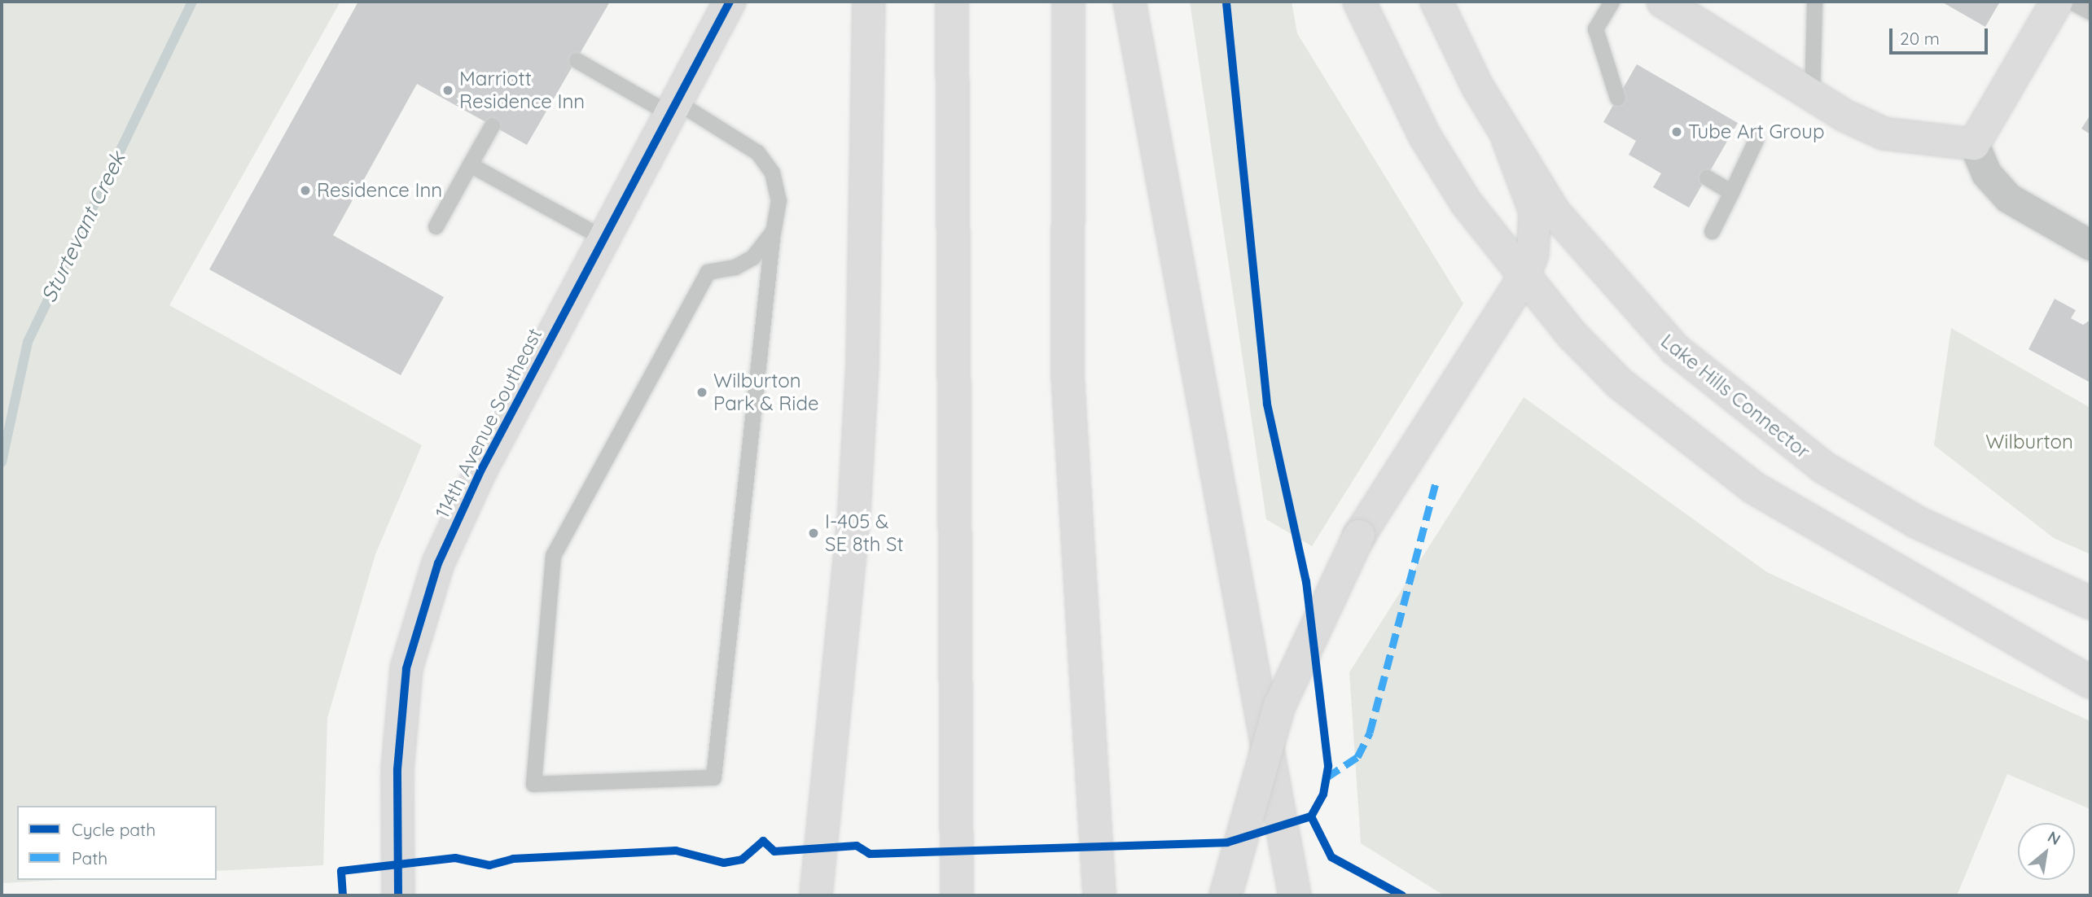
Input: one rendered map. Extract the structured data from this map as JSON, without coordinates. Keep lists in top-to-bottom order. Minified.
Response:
{"streets":{"main road":["Lake Hills Connector","114th Avenue Southeast"]},"water":["Sturtevant Creek"],"parks":["Wilburton"],"places":["Marriott Residence Inn","Tube Art Group","Residence Inn","Wilburton Park & Ride","I-405 & SE 8th St"],"legend":["Cycle path","Path"],"scale_bar":"20 m","north":"top right"}
